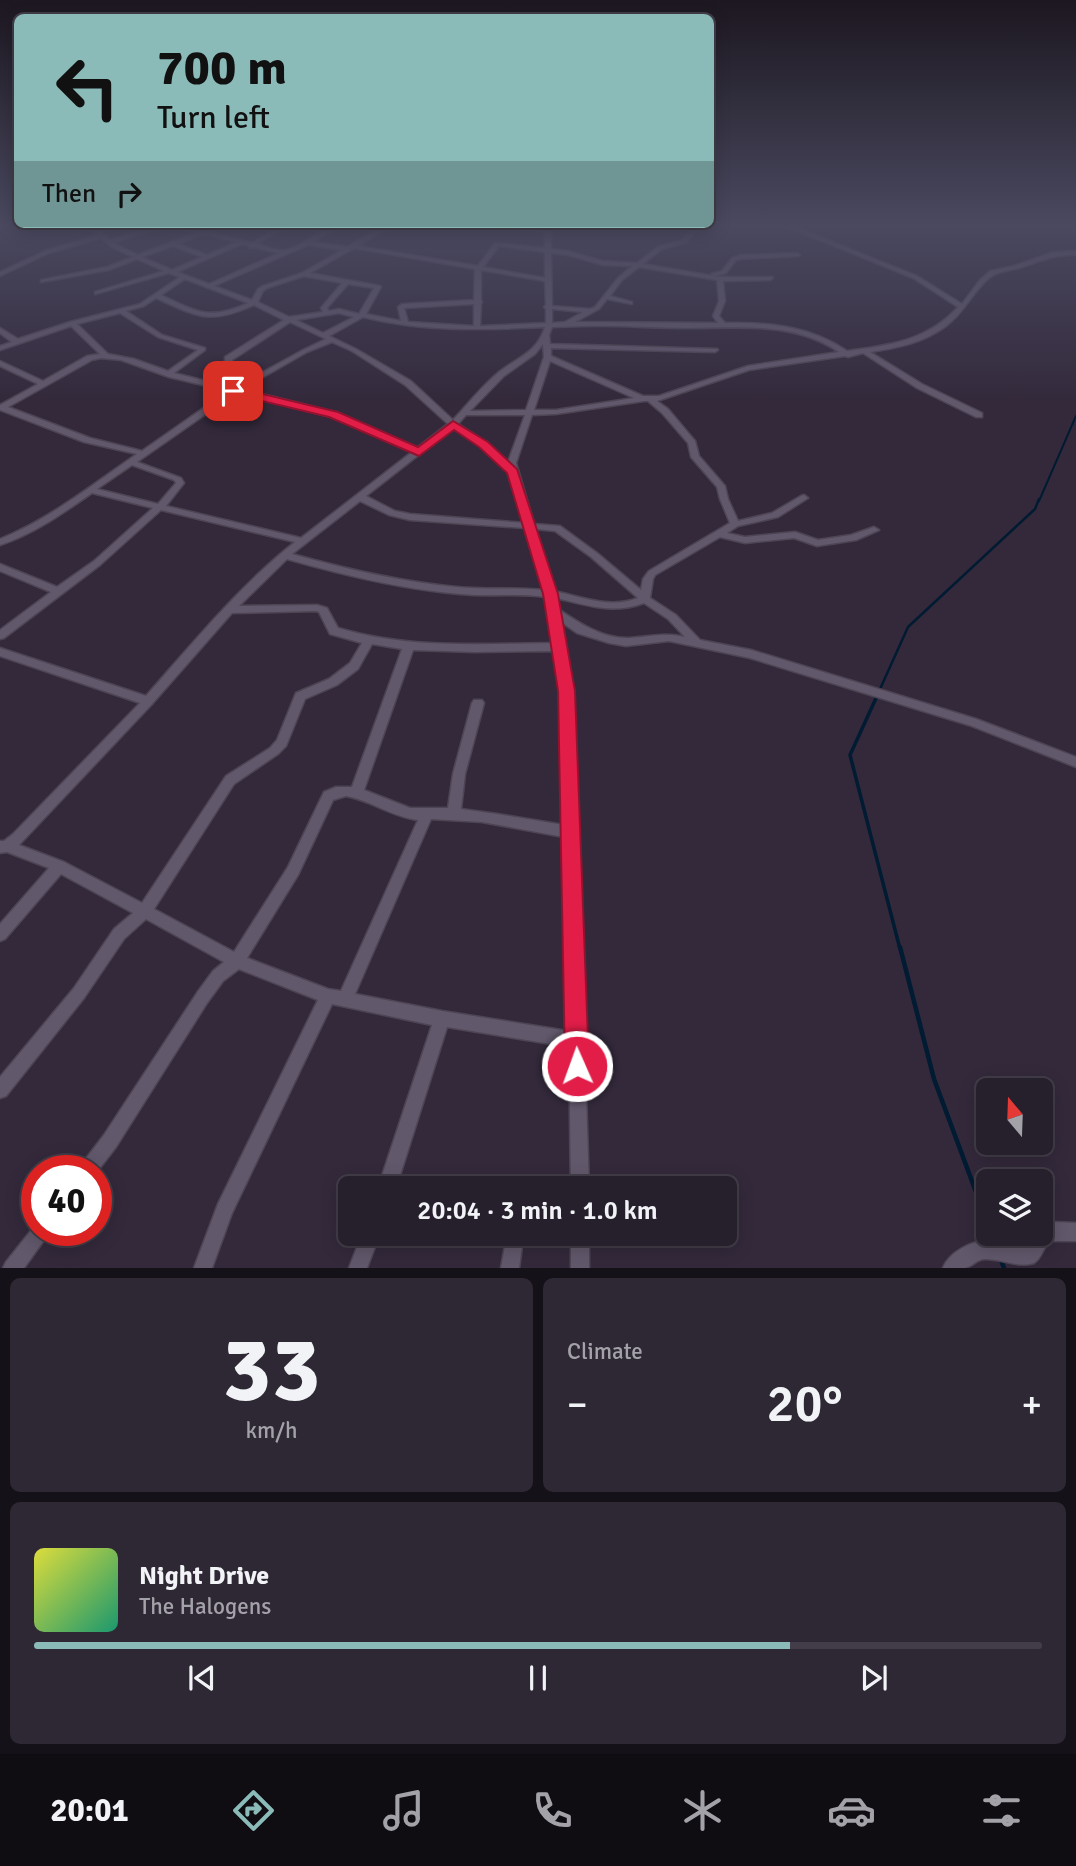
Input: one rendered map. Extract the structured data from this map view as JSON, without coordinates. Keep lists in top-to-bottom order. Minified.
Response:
{"north":"top","page":{"turn":["700 m","Turn left"],"then":"Then","limit":"40","trip":"20:04 · 3 min · 1.0 km","tile":[["33","km/h"],"Climate"],"heat":["−","20°","+"],"song":["Night Drive","The Halogens"],"tabs":"20:01"}}
